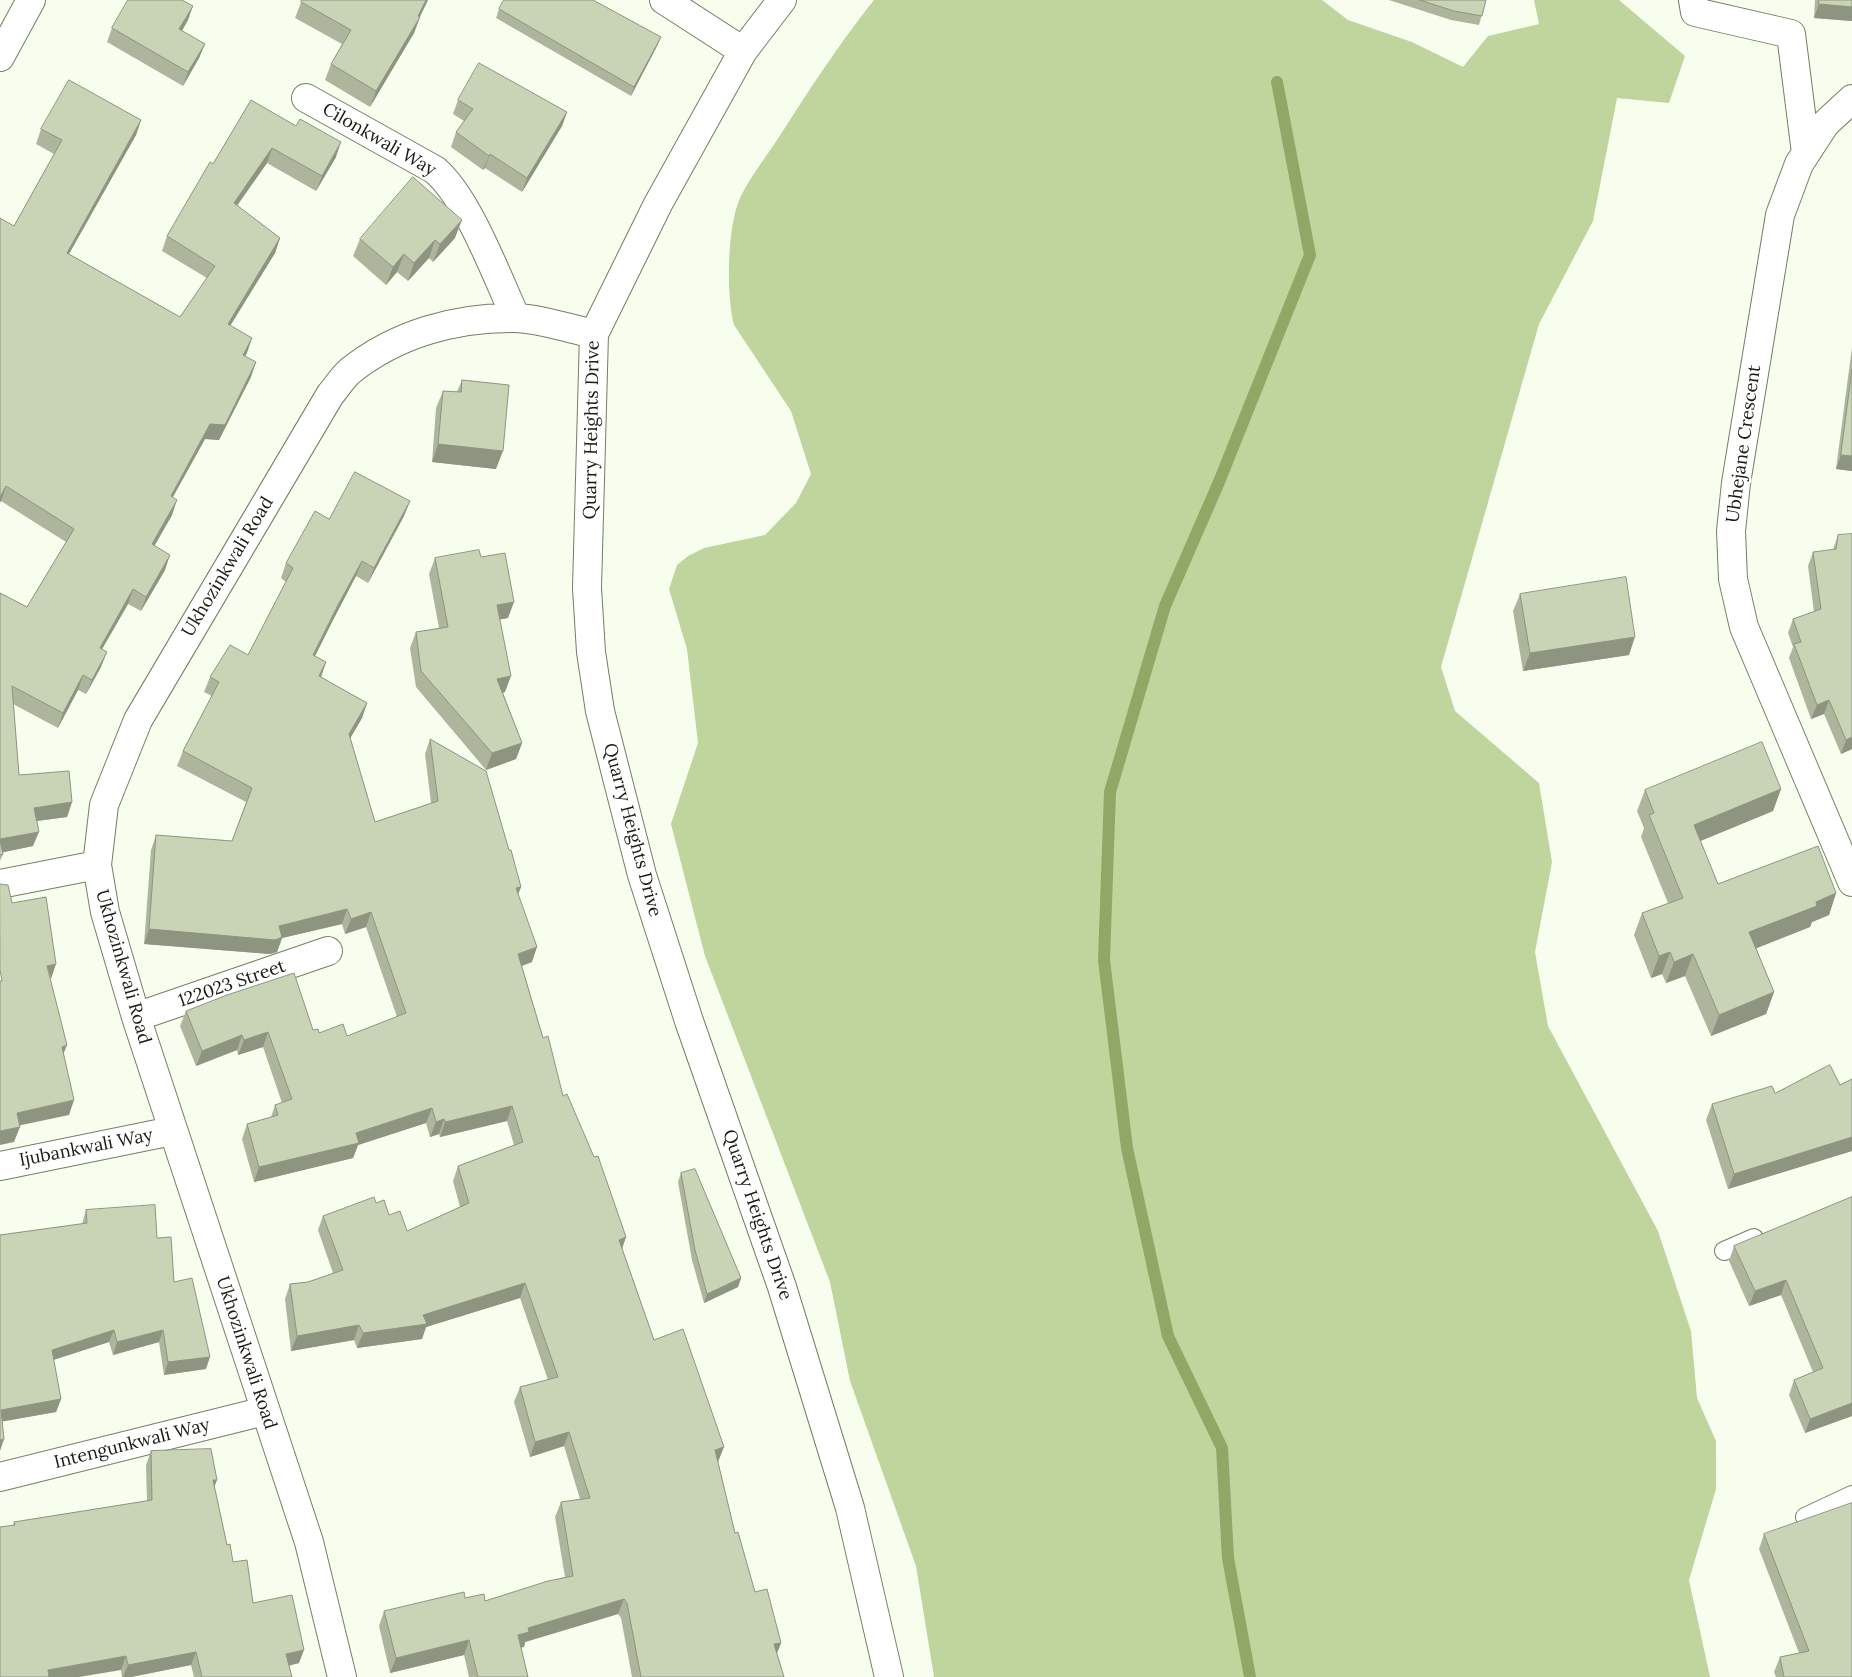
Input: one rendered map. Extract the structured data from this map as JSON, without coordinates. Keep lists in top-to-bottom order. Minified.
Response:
{"streets":{"street":["Cilonkwali Way","Quarry Heights Drive","Ubhejane Crescent","Ukhozinkwali Road","122023 Street","Ijubankwali Way","Intengunkwali Way"]},"crossings":[["Cilonkwali Way","Ukhozinkwali Road"],["Quarry Heights Drive","Ukhozinkwali Road"],["Ukhozinkwali Road","122023 Street"],["Ukhozinkwali Road","Ijubankwali Way"],["Ukhozinkwali Road","Intengunkwali Way"]]}
